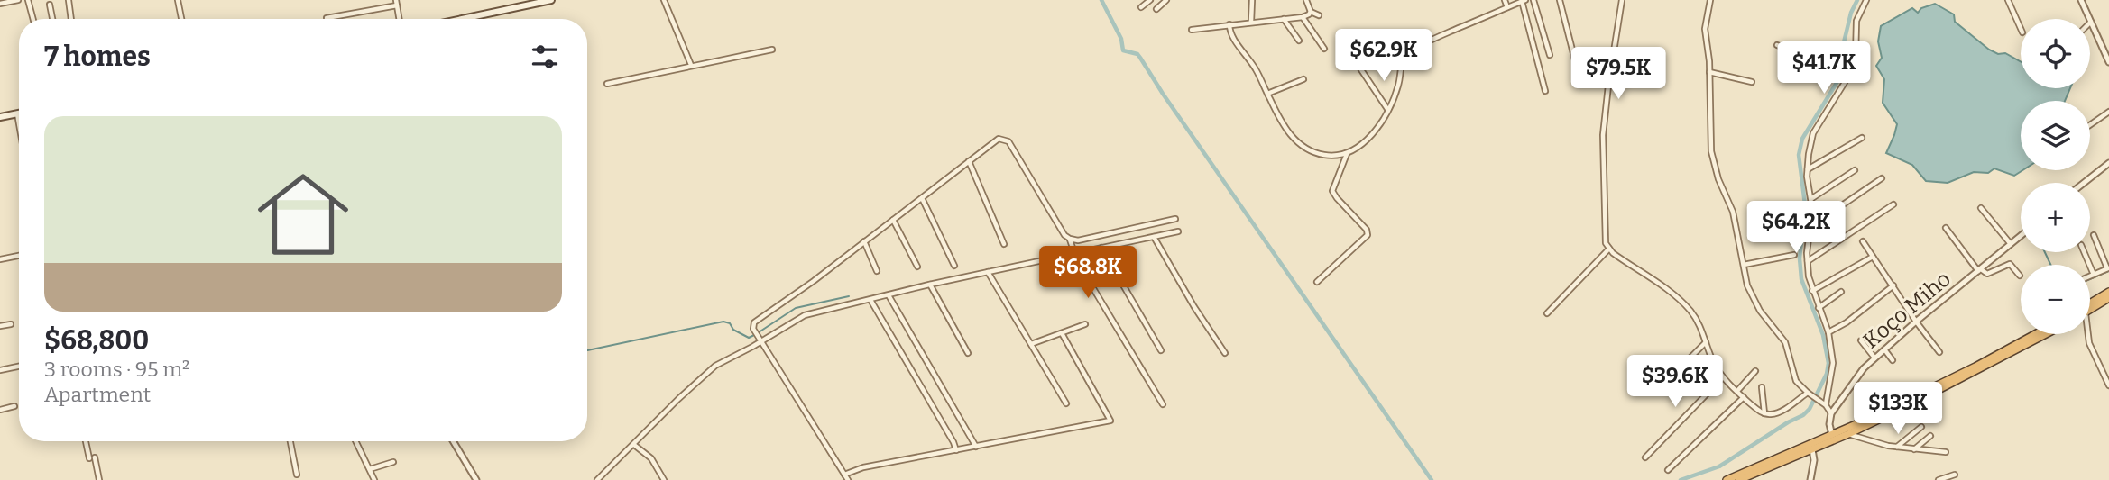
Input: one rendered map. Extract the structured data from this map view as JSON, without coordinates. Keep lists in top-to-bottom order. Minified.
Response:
{"streets":{"street":["Koço Miho"]},"page":{"map_buttons":["+","−"],"heading":"7 homes","price":["$62.9K","$41.7K","$79.5K","$64.2K","$68.8K","$39.6K","$133K"],"list":[{"name":"$68,800","note":"3 rooms · 95 m² · Apartment"}]}}
